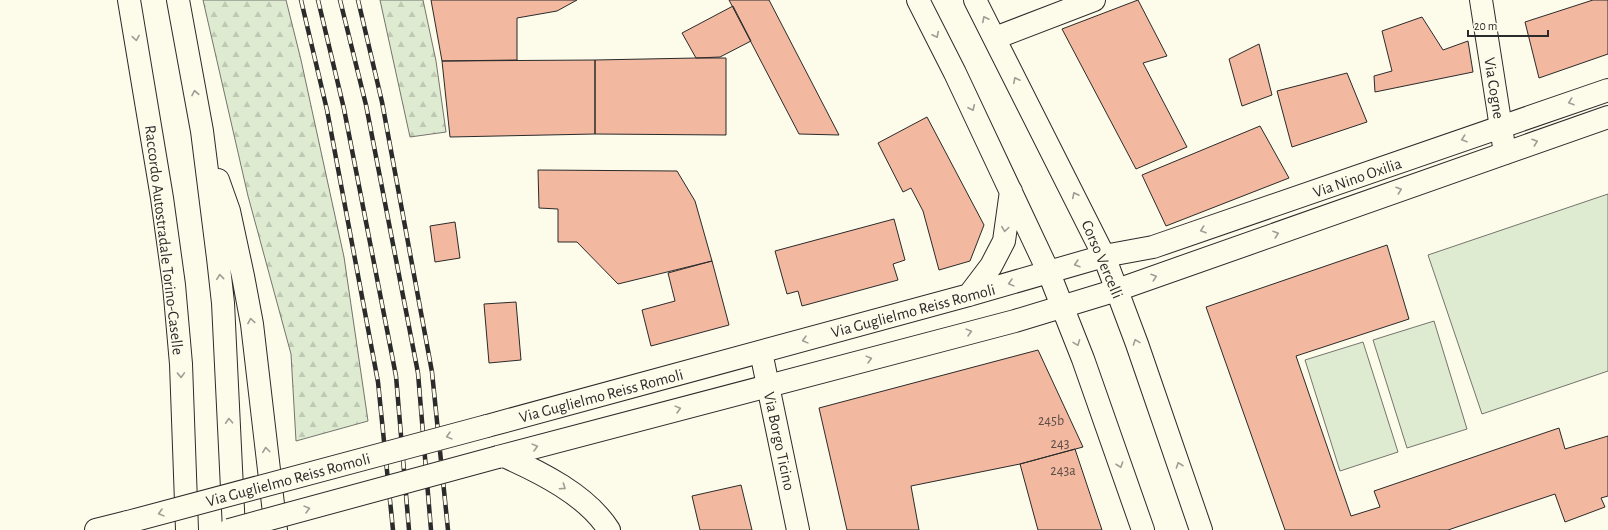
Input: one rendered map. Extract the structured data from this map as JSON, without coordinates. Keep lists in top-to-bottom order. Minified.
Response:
{"streets":{"main road":["Via Cogne","Via Nino Oxilia","Raccordo Autostradale Torino-Caselle","Corso Vercelli","Via Guglielmo Reiss Romoli","Via Borgo Ticino"]},"crossings":[["Via Cogne","Via Nino Oxilia"],["Via Nino Oxilia","Corso Vercelli"],["Via Nino Oxilia","Via Guglielmo Reiss Romoli"],["Corso Vercelli","Via Guglielmo Reiss Romoli"],["Via Guglielmo Reiss Romoli","Via Borgo Ticino"]],"house_numbers":["245b","243","243a"],"scale_bar":"20 m"}
